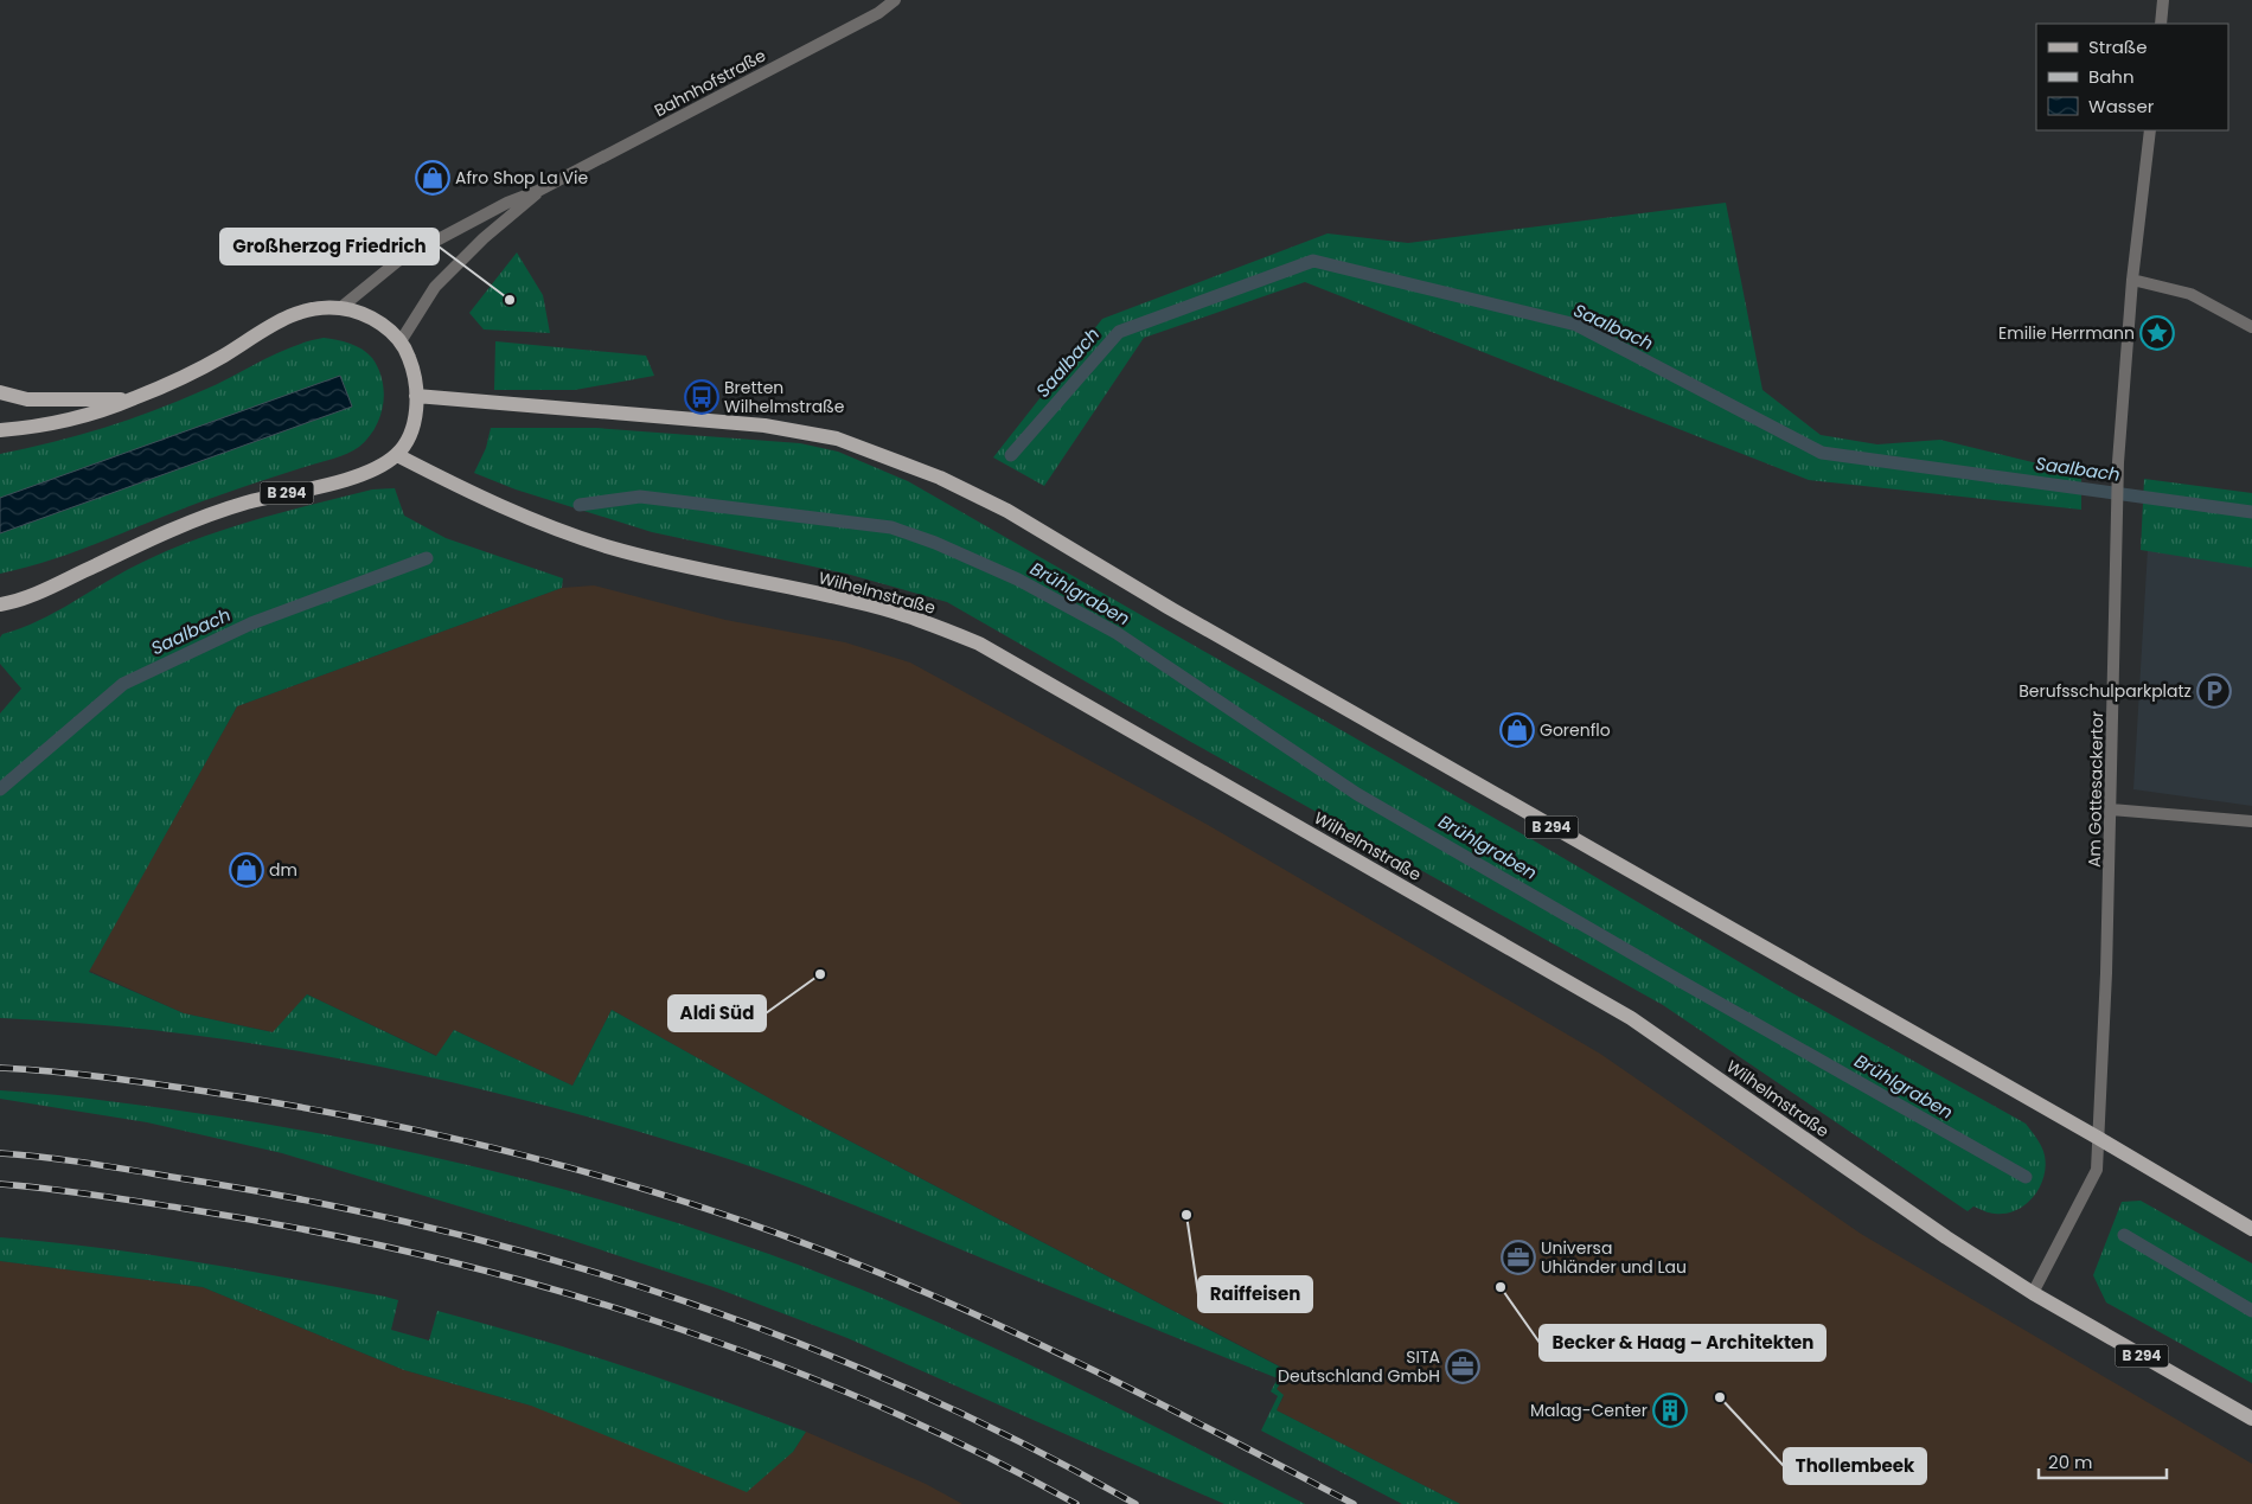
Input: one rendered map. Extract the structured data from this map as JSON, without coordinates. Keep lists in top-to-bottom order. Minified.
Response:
{"streets":{"main road":["B 294","Wilhelmstraße"],"street":["Bahnhofstraße","Am Gottesackertor"]},"crossings":[["Bahnhofstraße","B 294"],["B 294","Wilhelmstraße"],["B 294","Am Gottesackertor"],["Wilhelmstraße","Am Gottesackertor"]],"water":["Saalbach","Brühlgraben"],"places":{"shop":["Afro Shop La Vie","Gorenflo","dm"],"other":["Großherzog Friedrich","Aldi Süd","Raiffeisen","Becker & Haag – Architekten","Thollembeek"],"place":["Emilie Herrmann"],"bus stop":["Bretten Wilhelmstraße"],"parking":["Berufsschulparkplatz"],"office":["Universa Uhländer und Lau","SITA Deutschland GmbH"],"building":["Malag-Center"]},"legend":["Straße","Bahn","Wasser"],"scale_bar":"20 m"}
